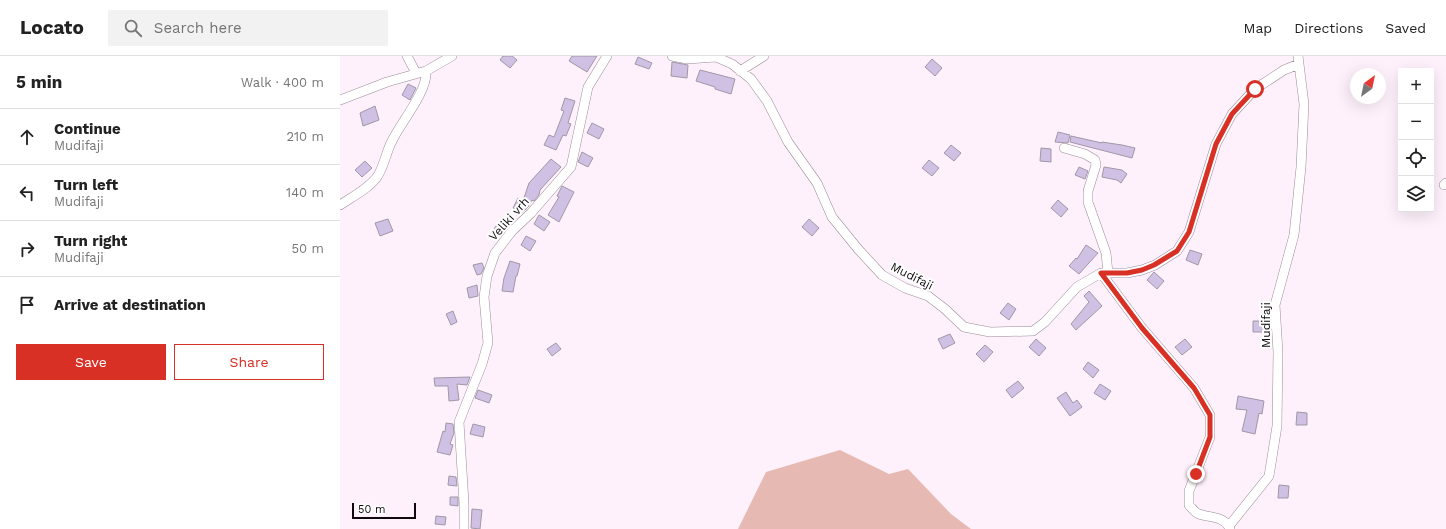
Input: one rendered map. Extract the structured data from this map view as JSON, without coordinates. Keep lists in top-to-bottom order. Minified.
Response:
{"streets":{"street":["Veliki vrh","Mudifaji"]},"scale_bar":"50 m","north":"top right","page":{"header":"Locato","search":"Search here","nav":["Map","Directions","Saved"],"heading":["5 min","Walk · 400 m"],"map_buttons":["+","−"],"list":[["Continue","Mudifaji","210 m"],["Turn left","Mudifaji","140 m"],["Turn right","Mudifaji","50 m"],"Arrive at destination"],"buttons":["Save","Share"],"scale":"50 m"}}
